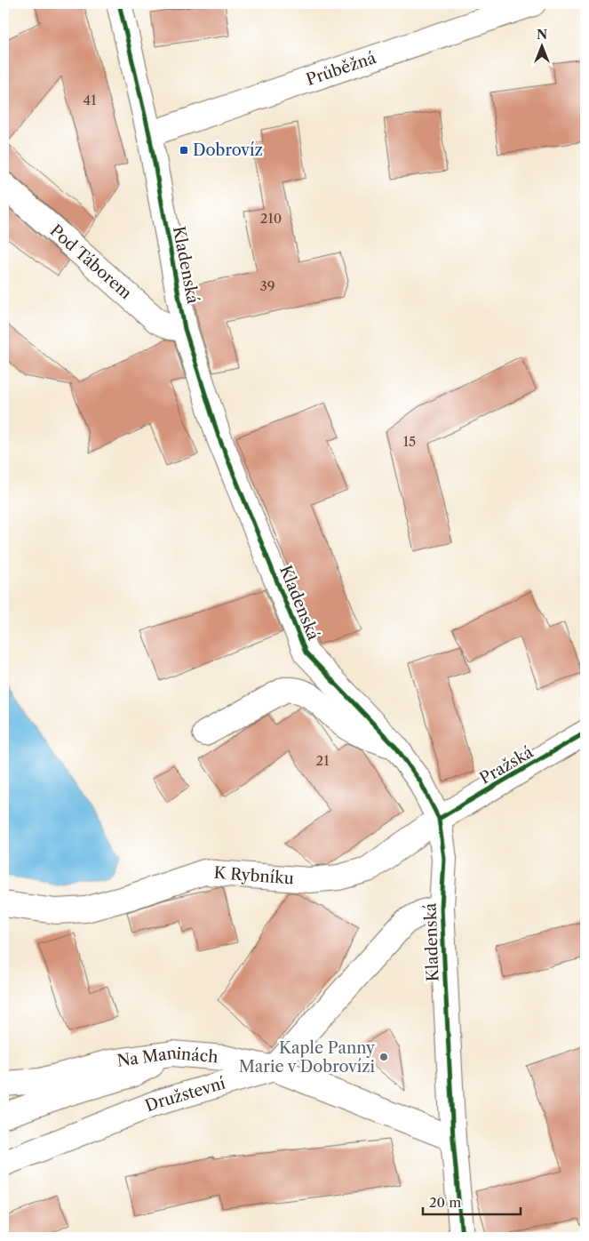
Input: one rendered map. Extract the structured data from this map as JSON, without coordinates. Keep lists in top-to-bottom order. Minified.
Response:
{"streets":{"street":["Průběžná","Pod Táborem","Kladenská","Pražská","K Rybníku","Na Maninách","Družstevní"]},"crossings":[["Průběžná","Kladenská"],["Pod Táborem","Kladenská"],["Kladenská","Pražská"],["Kladenská","K Rybníku"],["Kladenská","Na Maninách"],["Pražská","K Rybníku"],["Na Maninách","Družstevní"]],"places":{"transit":["Dobrovíz"],"other":["Kaple Panny Marie v Dobrovízi"]},"house_numbers":["41","210","39","15","21"],"scale_bar":"20 m","north":"top"}
